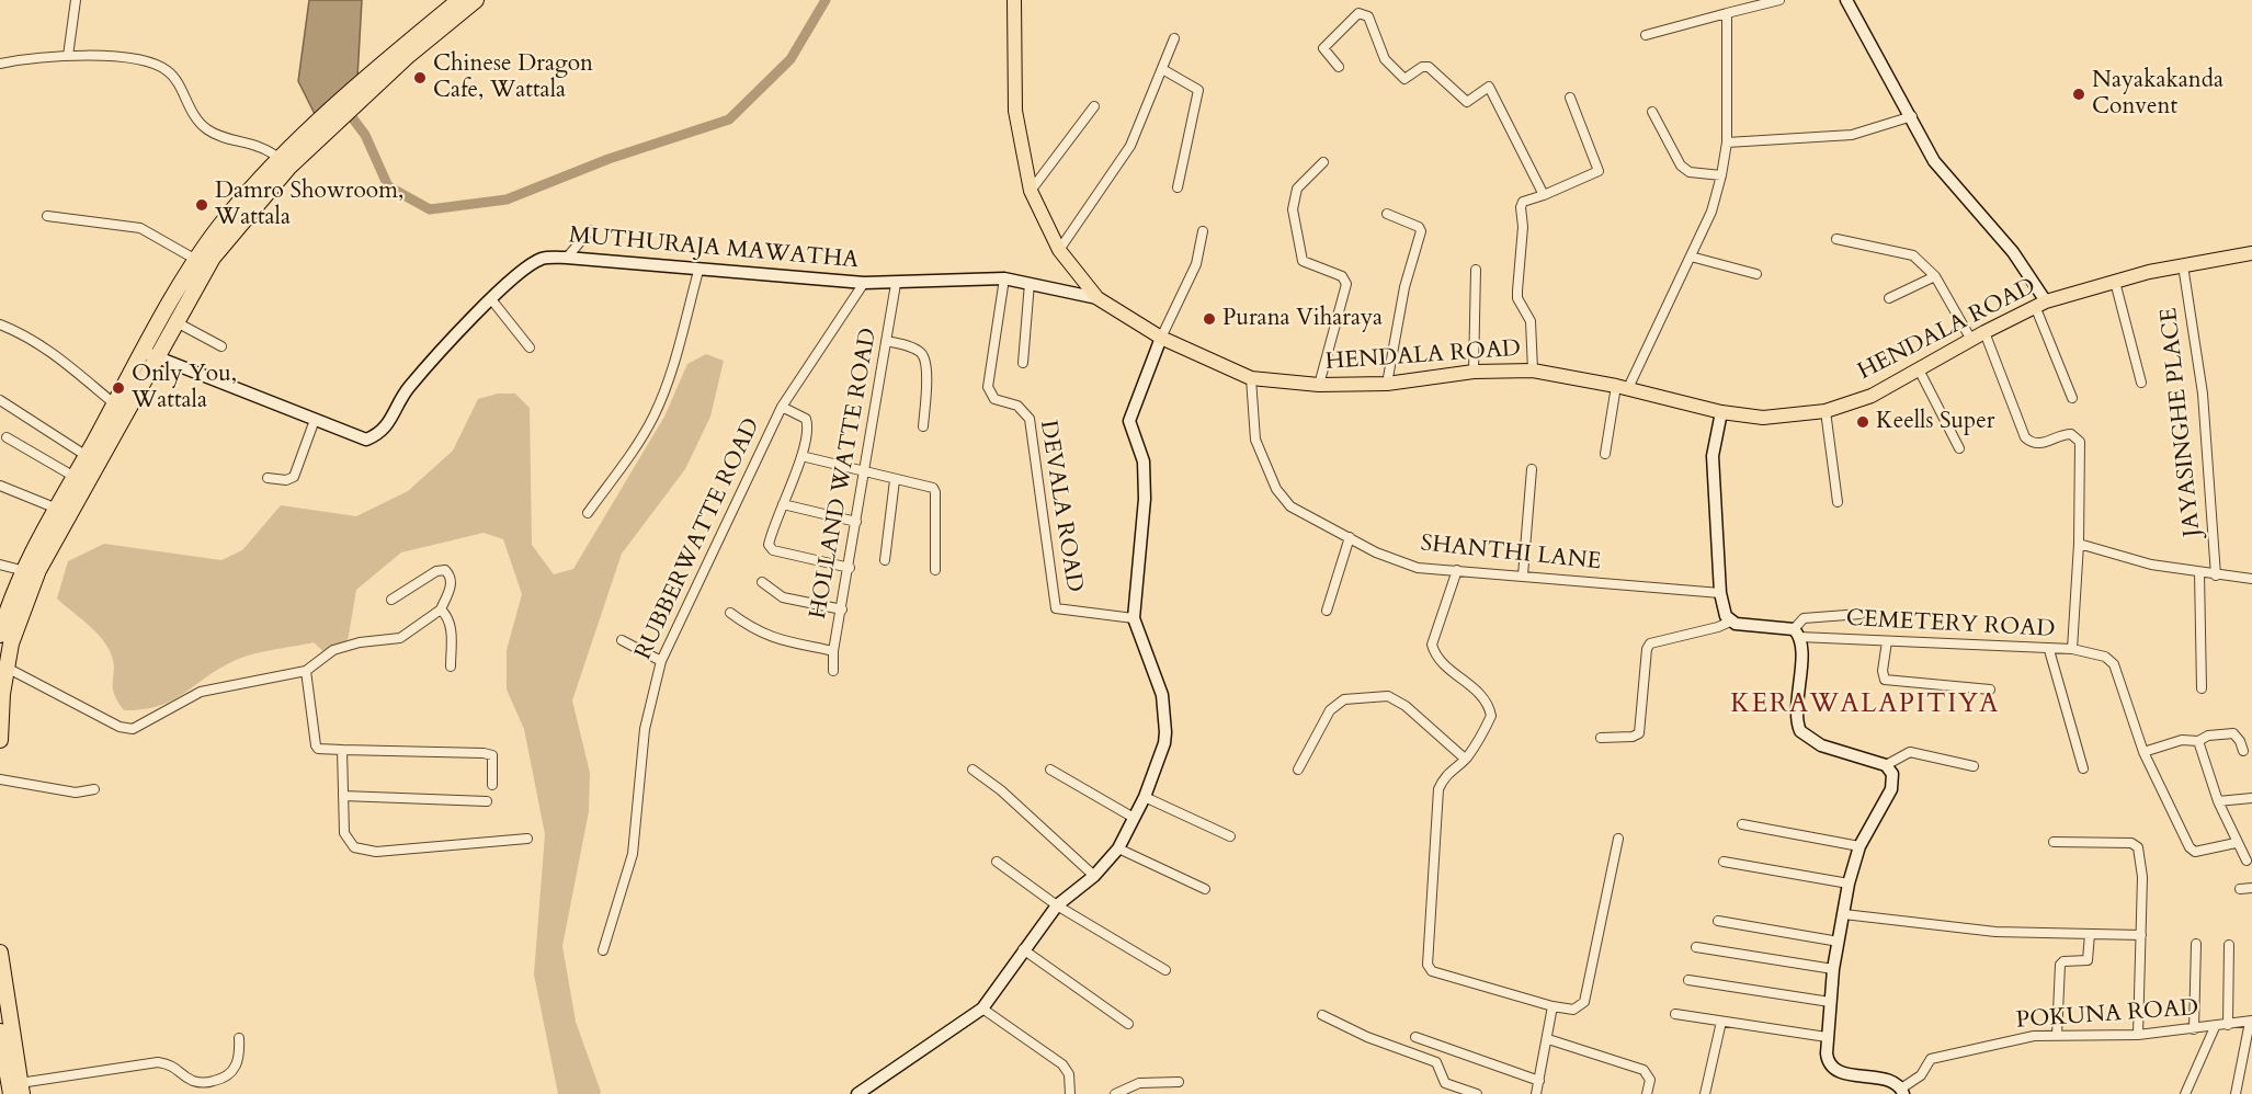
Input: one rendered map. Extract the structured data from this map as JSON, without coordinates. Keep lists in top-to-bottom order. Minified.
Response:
{"streets":{"main road":["HENDALA ROAD"],"street":["MUTHURAJA MAWATHA","JAYASINGHE PLACE","HOLLAND WATTE ROAD","DEVALA ROAD","RUBBERWATTE ROAD","SHANTHI LANE","CEMETERY ROAD","POKUNA ROAD"]},"crossings":[["MUTHURAJA MAWATHA","HENDALA ROAD"],["MUTHURAJA MAWATHA","HOLLAND WATTE ROAD"],["MUTHURAJA MAWATHA","DEVALA ROAD"],["MUTHURAJA MAWATHA","RUBBERWATTE ROAD"],["HENDALA ROAD","JAYASINGHE PLACE"],["HENDALA ROAD","SHANTHI LANE"],["HENDALA ROAD","CEMETERY ROAD"]],"districts":["KERAWALAPITIYA"],"places":["Chinese Dragon Cafe, Wattala","Nayakakanda Convent","Damro Showroom, Wattala","Purana Viharaya","Only You, Wattala","Keells Super"]}
